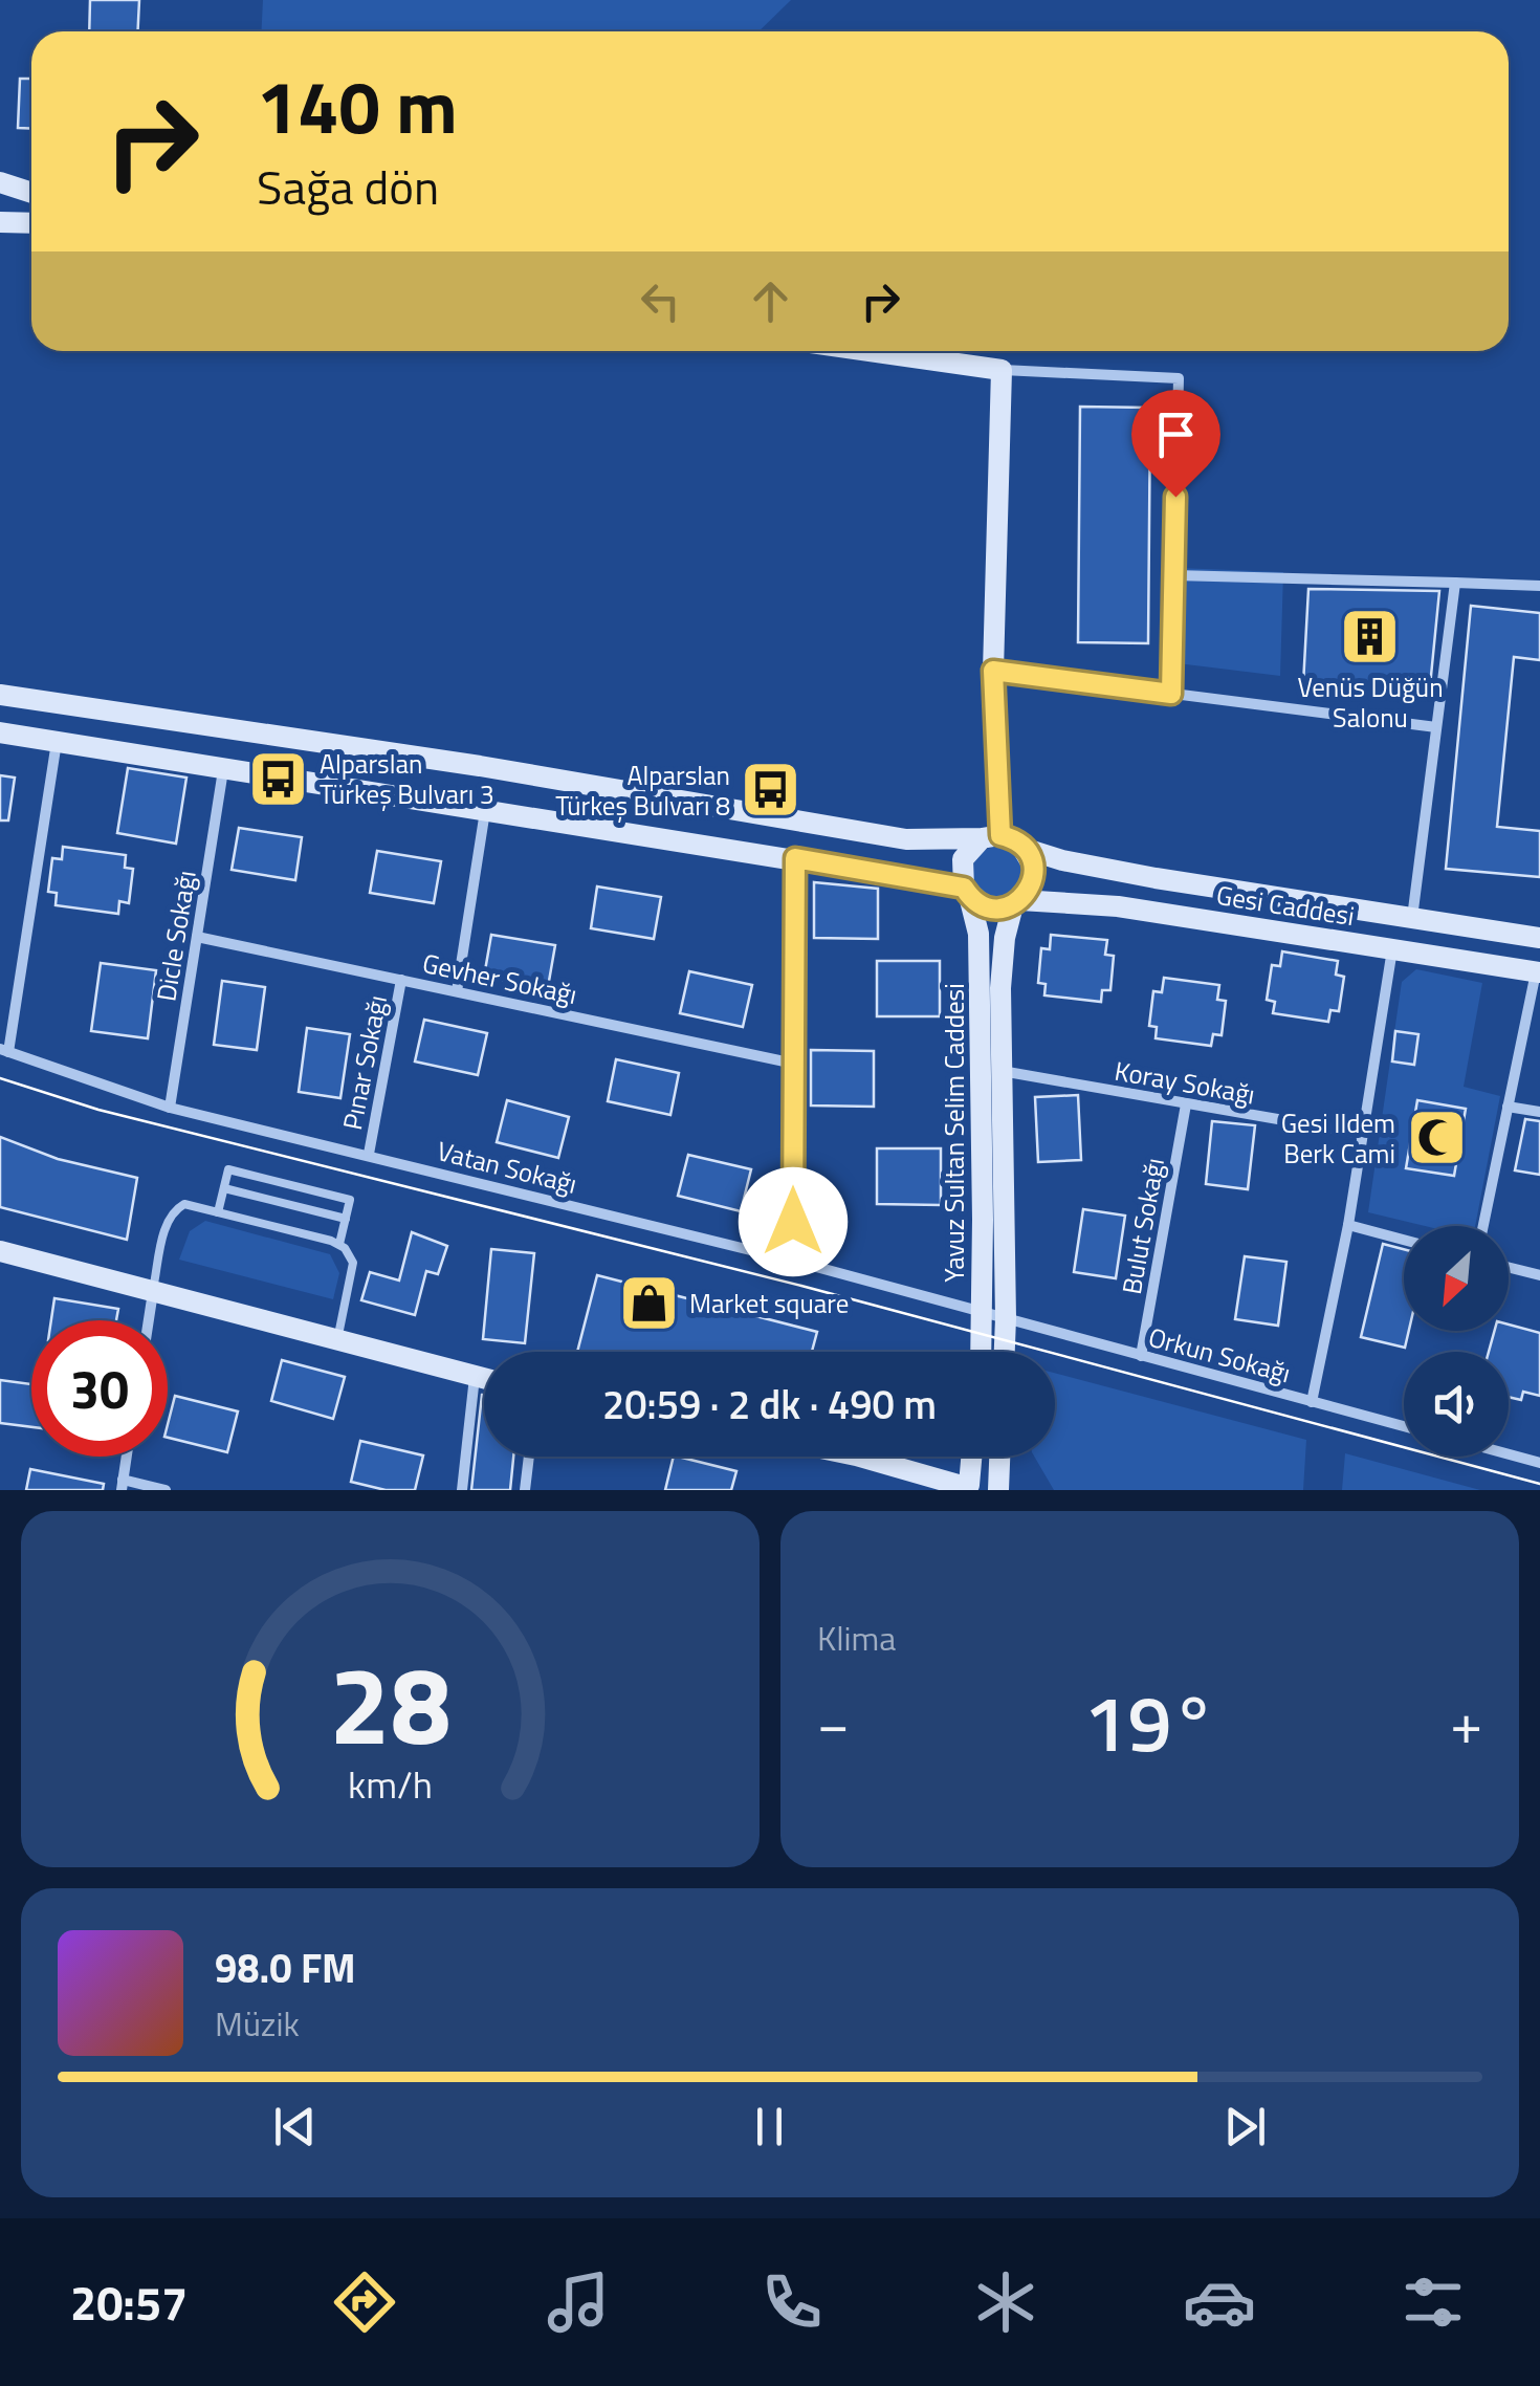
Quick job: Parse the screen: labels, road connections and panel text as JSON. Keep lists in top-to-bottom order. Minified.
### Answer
{"streets":{"main road":["Gesi Caddesi","Yavuz Sultan Selim Caddesi"],"street":["Dicle Sokağı","Gevher Sokağı","Pınar Sokağı","Koray Sokağı","Vatan Sokağı","Bulut Sokağı","Orkun Sokağı"]},"crossings":[["Gesi Caddesi","Yavuz Sultan Selim Caddesi"],["Dicle Sokağı","Gevher Sokağı"],["Dicle Sokağı","Vatan Sokağı"],["Gevher Sokağı","Pınar Sokağı"],["Pınar Sokağı","Vatan Sokağı"],["Koray Sokağı","Yavuz Sultan Selim Caddesi"],["Koray Sokağı","Bulut Sokağı"],["Yavuz Sultan Selim Caddesi","Vatan Sokağı"],["Yavuz Sultan Selim Caddesi","Orkun Sokağı"],["Vatan Sokağı","Orkun Sokağı"],["Bulut Sokağı","Orkun Sokağı"]],"places":{"building":["Venüs Düğün Salonu"],"bus stop":["Alparslan Türkeş Bulvarı 3","Alparslan Türkeş Bulvarı 8"],"mosque":["Gesi Ildem Berk Cami"],"shop":["Market square"]},"north":"bottom left","page":{"turn":["140 m","Sağa dön"],"limit":"30","trip":"20:59 · 2 dk · 490 m","tile":"Klima","heat":["−","19°","+"],"song":["98.0 FM","Müzik"],"tabs":"20:57","gauge":["28","km/h"]}}
